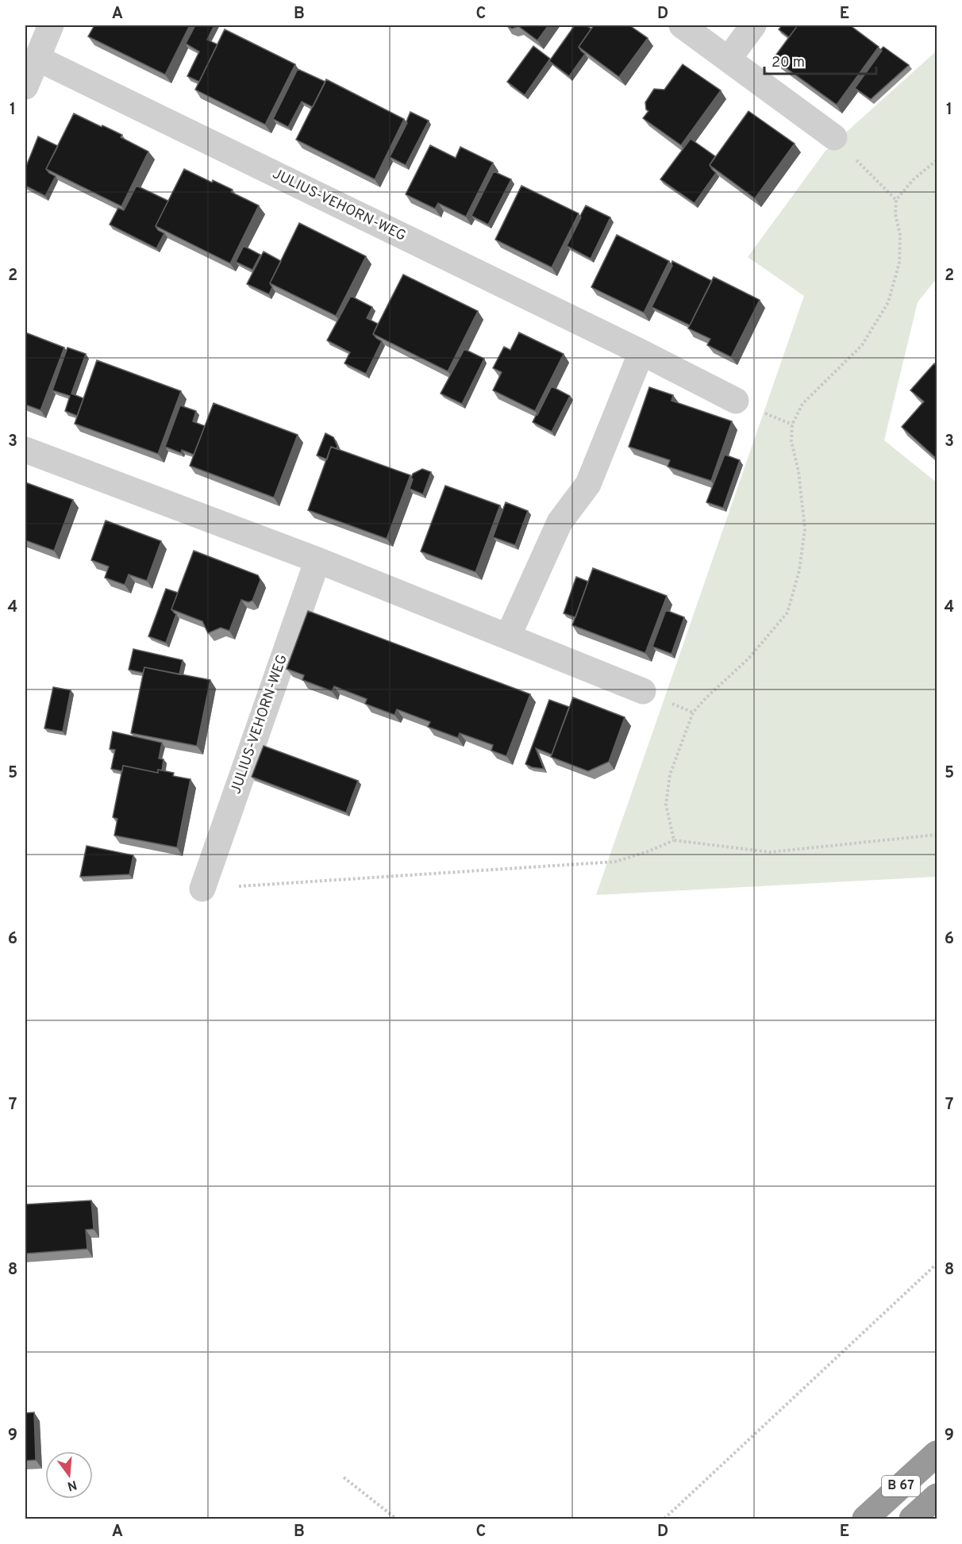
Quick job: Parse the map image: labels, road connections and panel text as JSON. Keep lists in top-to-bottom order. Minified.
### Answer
{"streets":{"highway":["B 67"],"street":["JULIUS-VEHORN-WEG"]},"scale_bar":"20 m","north":"bottom","grid":{"columns":["A","B","C","D","E"],"rows":["1","2","3","4","5","6","7","8","9"]}}
